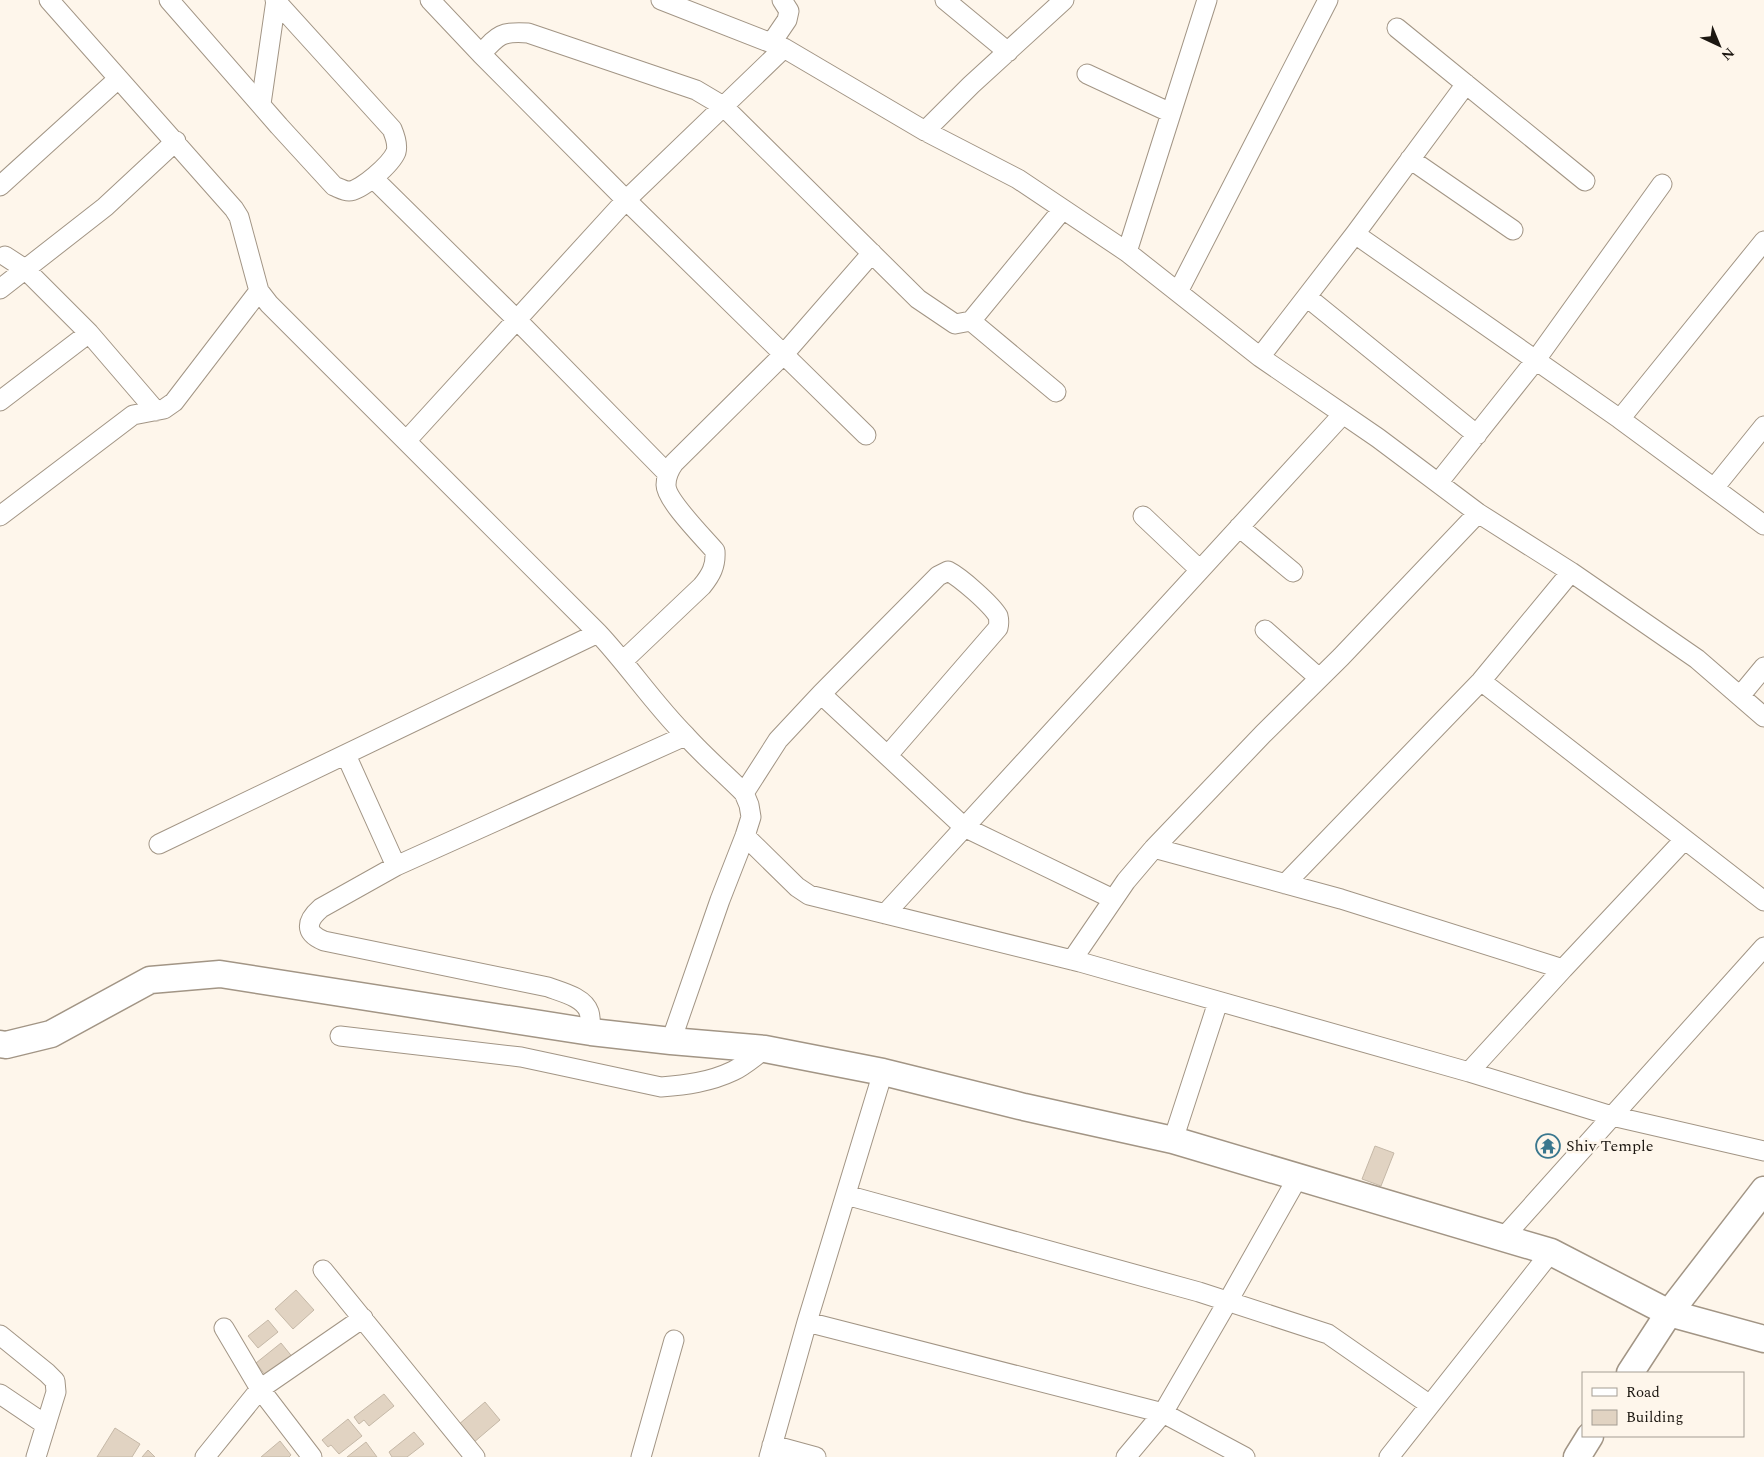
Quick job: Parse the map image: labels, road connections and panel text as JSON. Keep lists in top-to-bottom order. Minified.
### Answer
{"places":{"temple":["Shiv Temple"]},"legend":["Road","Building"],"north":"bottom right"}
